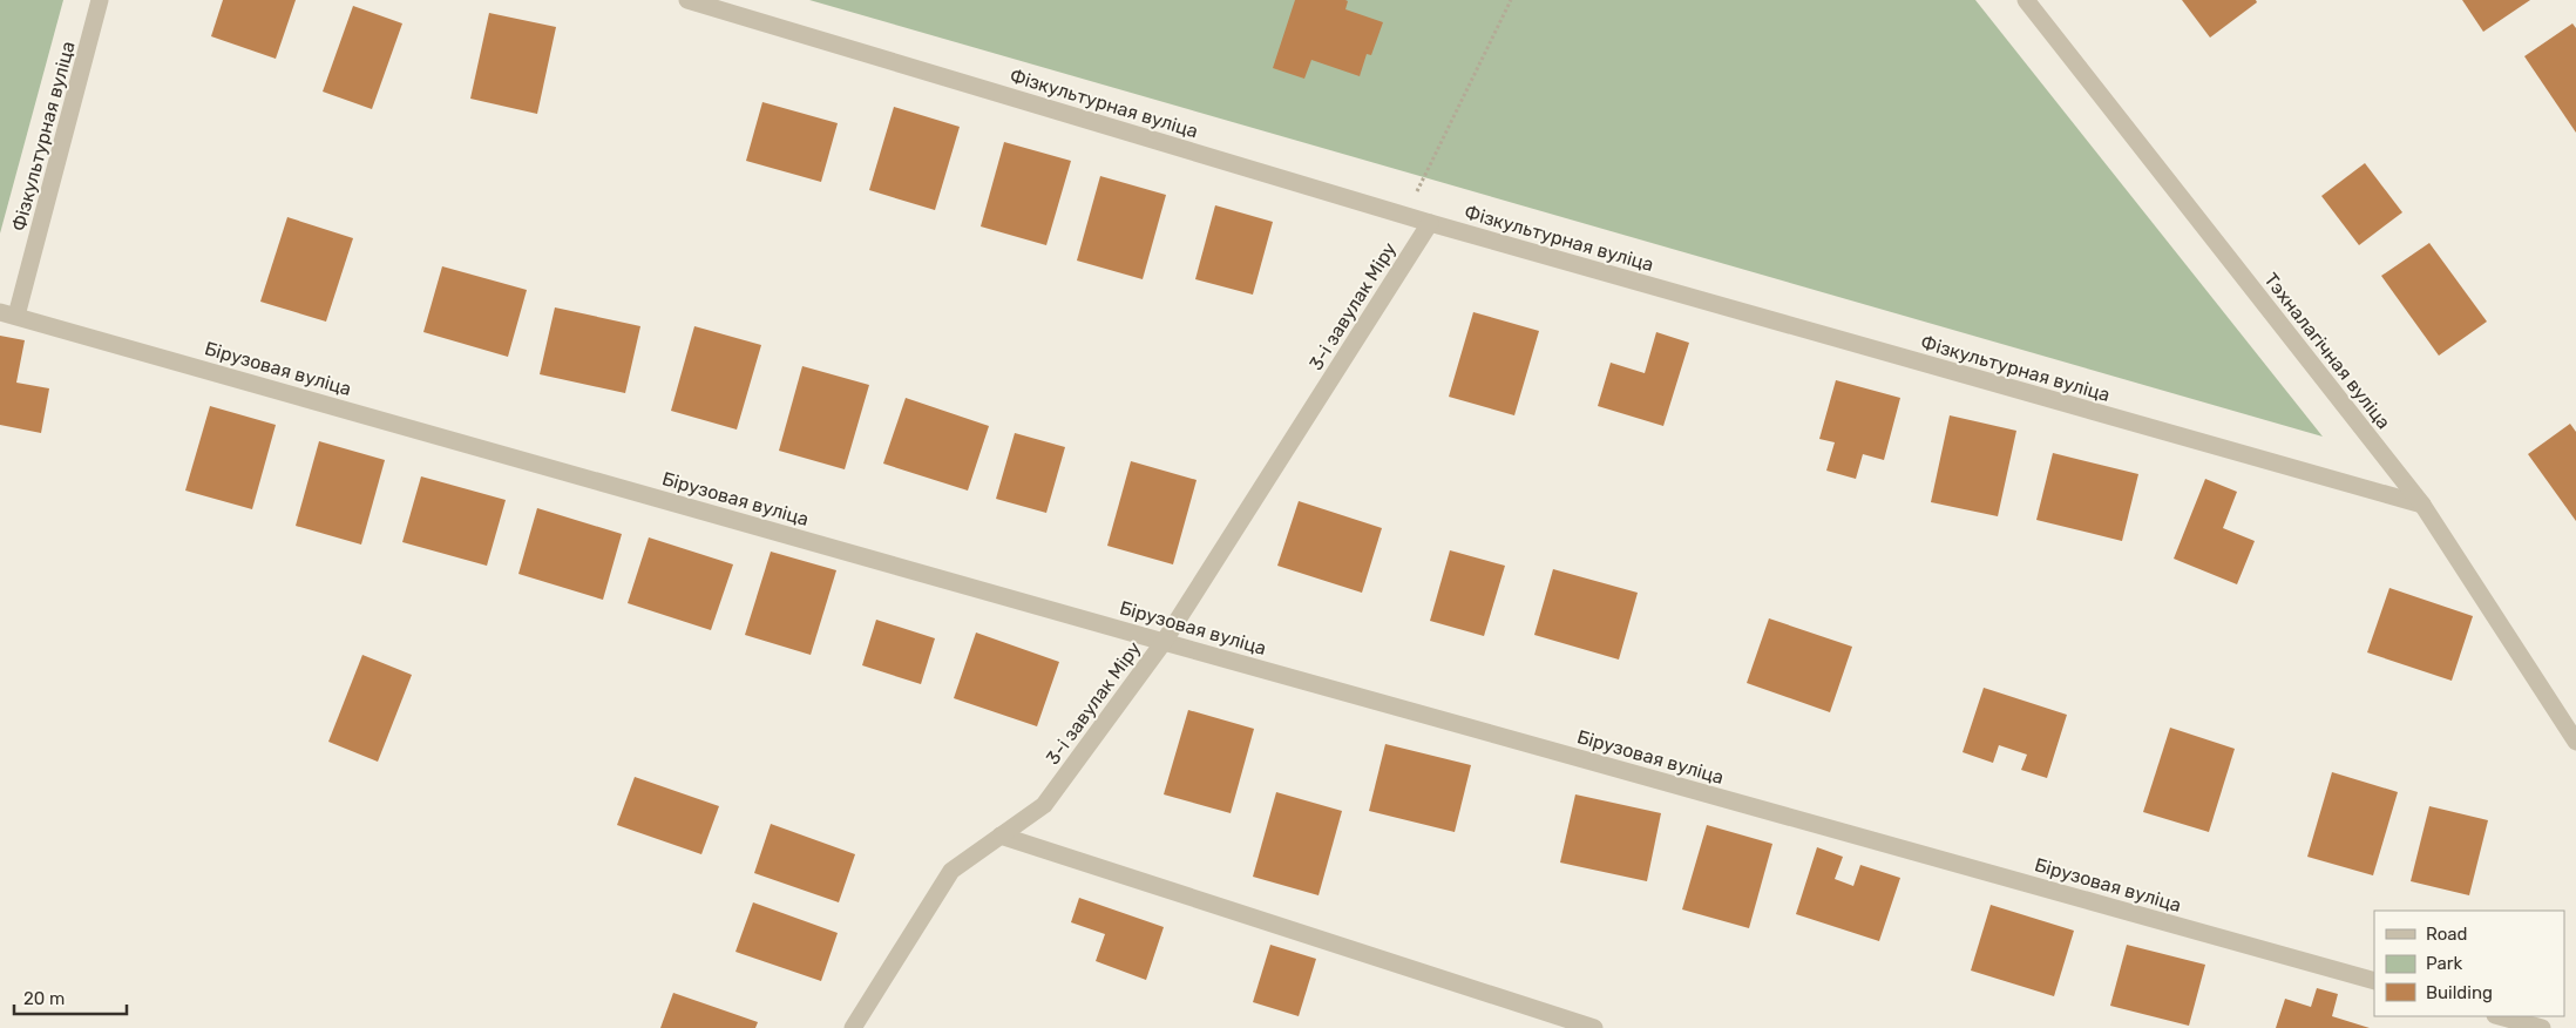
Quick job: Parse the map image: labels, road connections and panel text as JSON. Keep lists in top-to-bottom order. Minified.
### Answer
{"streets":{"street":["Фізкультурная вуліца","3-і завулак Міру","Тэхналагічная вуліца","Бірузовая вуліца"]},"crossings":[["Фізкультурная вуліца","3-і завулак Міру"],["Фізкультурная вуліца","Тэхналагічная вуліца"],["Фізкультурная вуліца","Бірузовая вуліца"],["3-і завулак Міру","Бірузовая вуліца"]],"legend":["Road","Park","Building"],"scale_bar":"20 m"}
